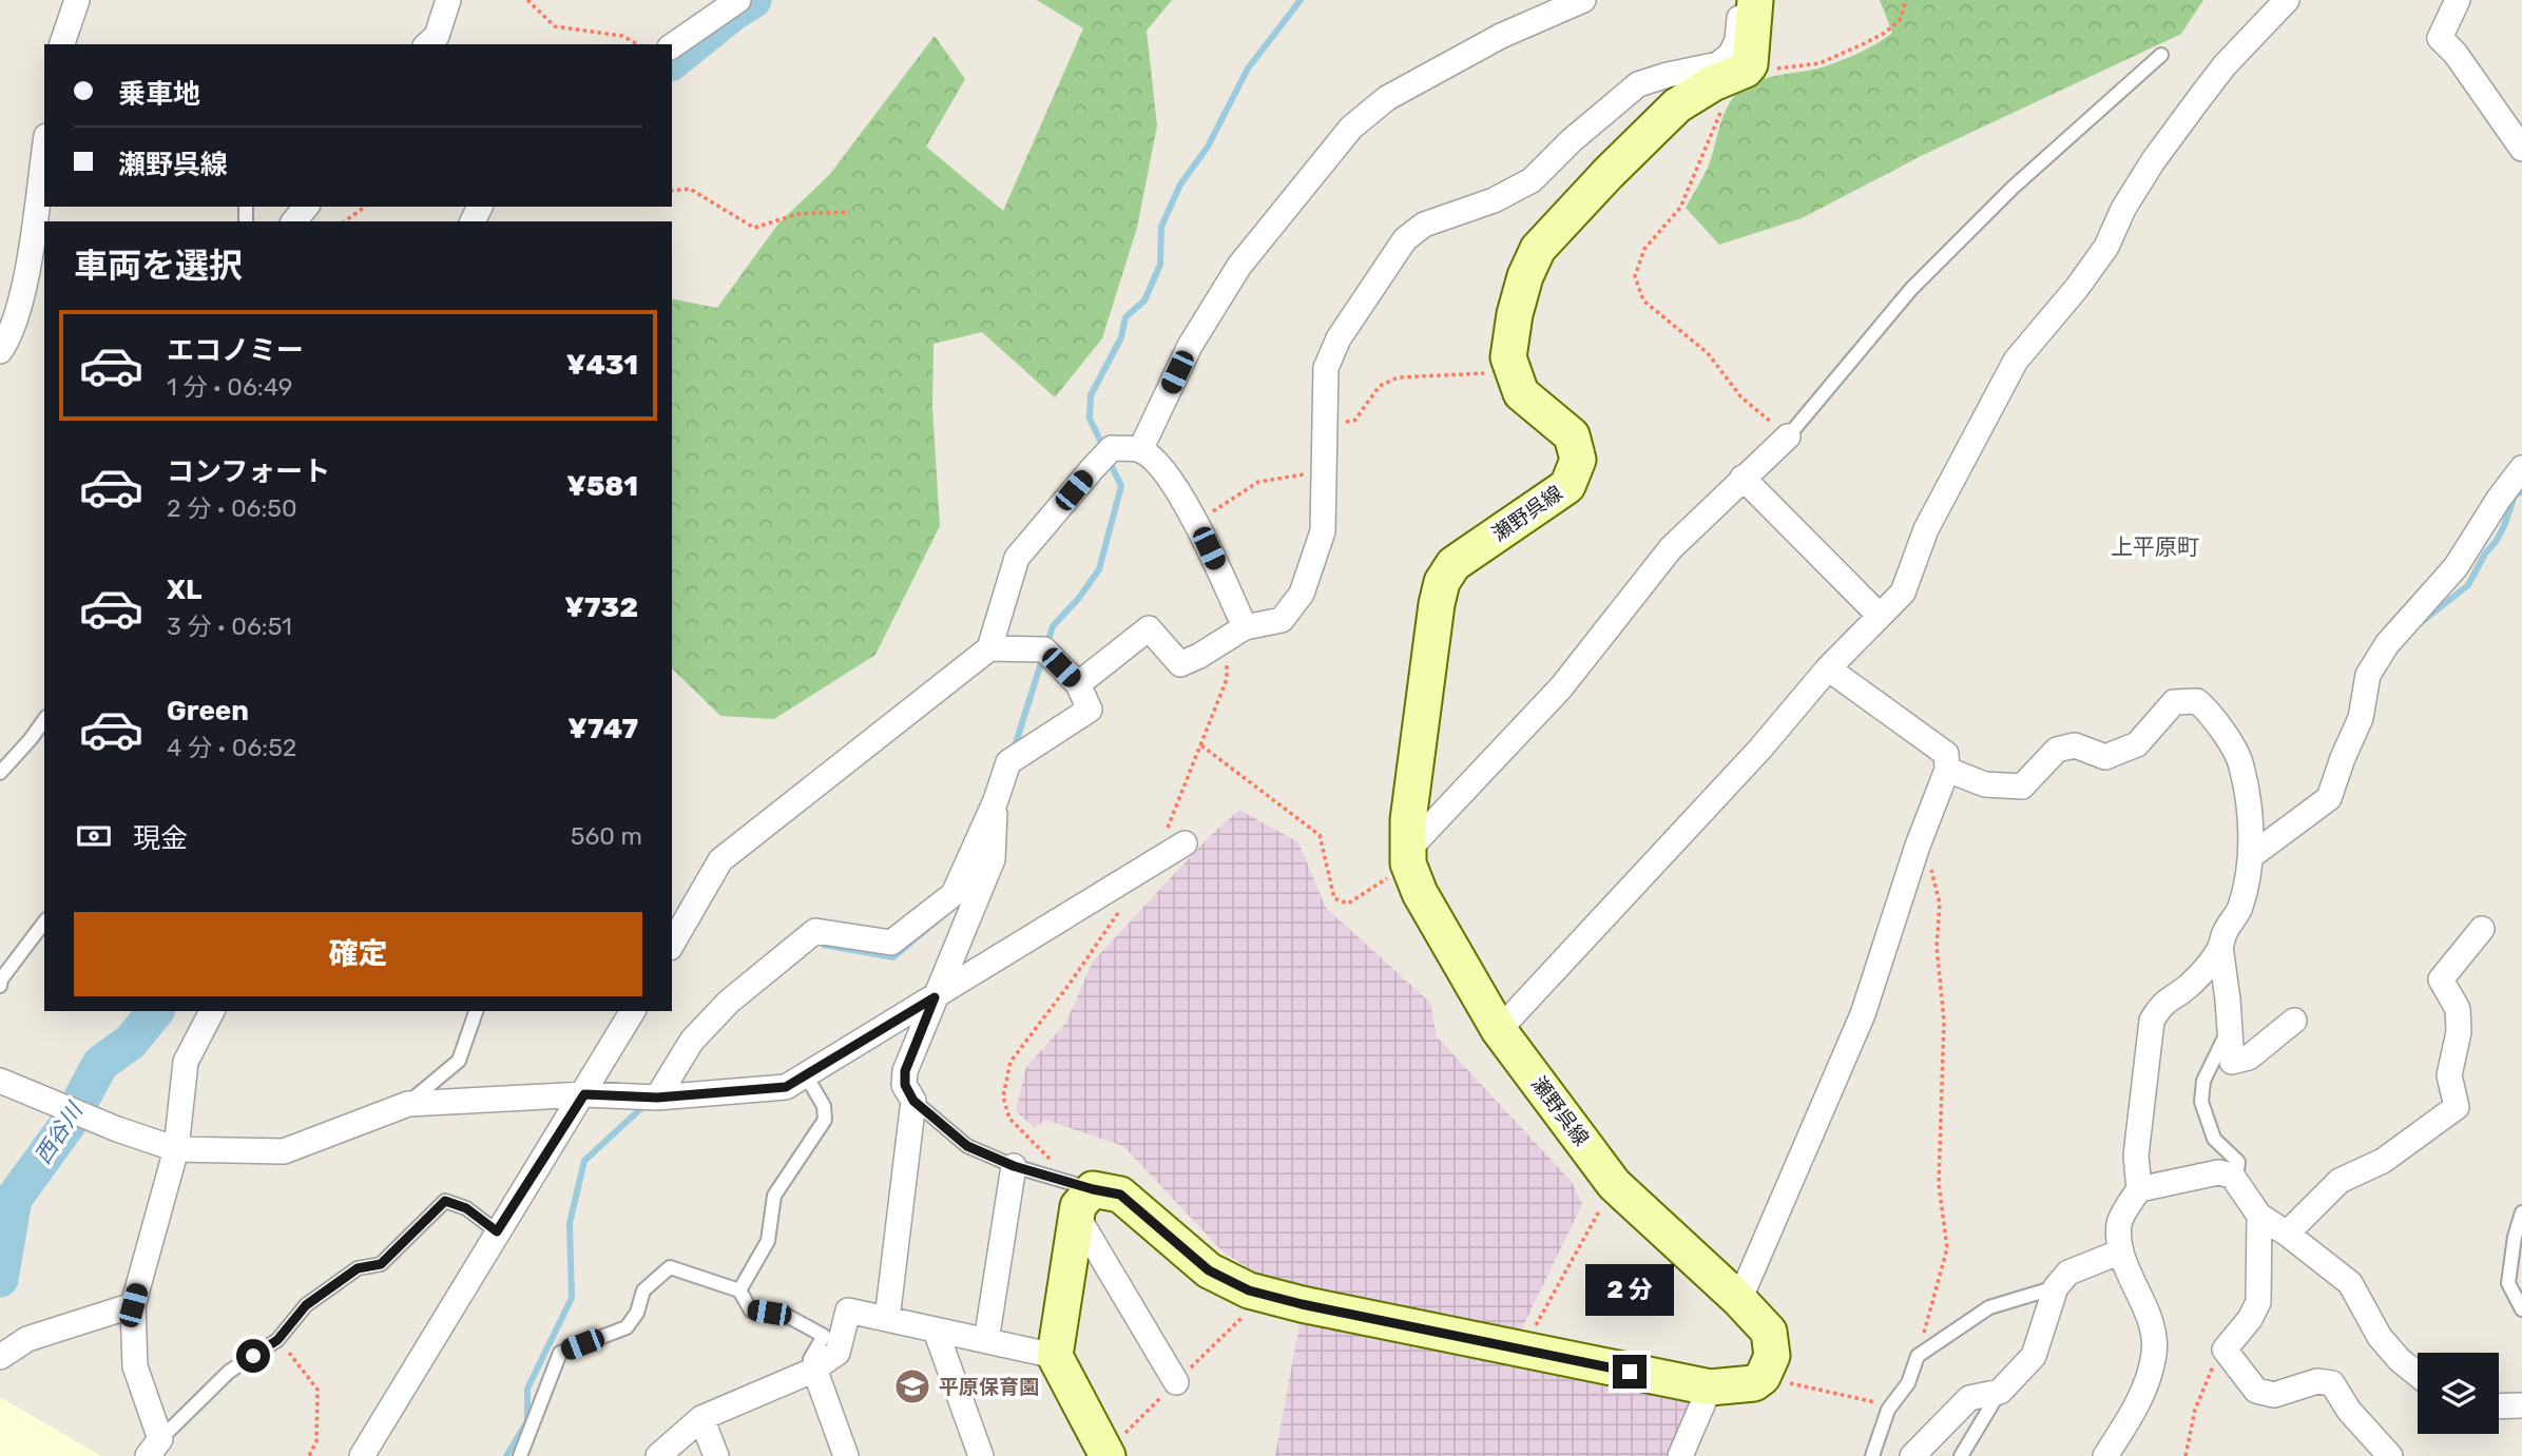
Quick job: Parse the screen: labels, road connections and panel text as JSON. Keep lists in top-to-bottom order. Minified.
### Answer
{"streets":{"main road":["瀬野呉線"]},"districts":["上平原町"],"water":["西谷川"],"places":{"school or university":["平原保育園"]},"page":{"banner":["乗車地","瀬野呉線"],"heading":"車両を選択","list":[{"name":"エコノミー","note":"1 分 · 06:49","value":"¥431"},{"name":"コンフォート","note":"2 分 · 06:50","value":"¥581"},{"name":"XL","note":"3 分 · 06:51","value":"¥732"},{"name":"Green","note":"4 分 · 06:52","value":"¥747"}],"pay":["現金","560 m"],"buttons":"確定","bubble":"2 分"}}
